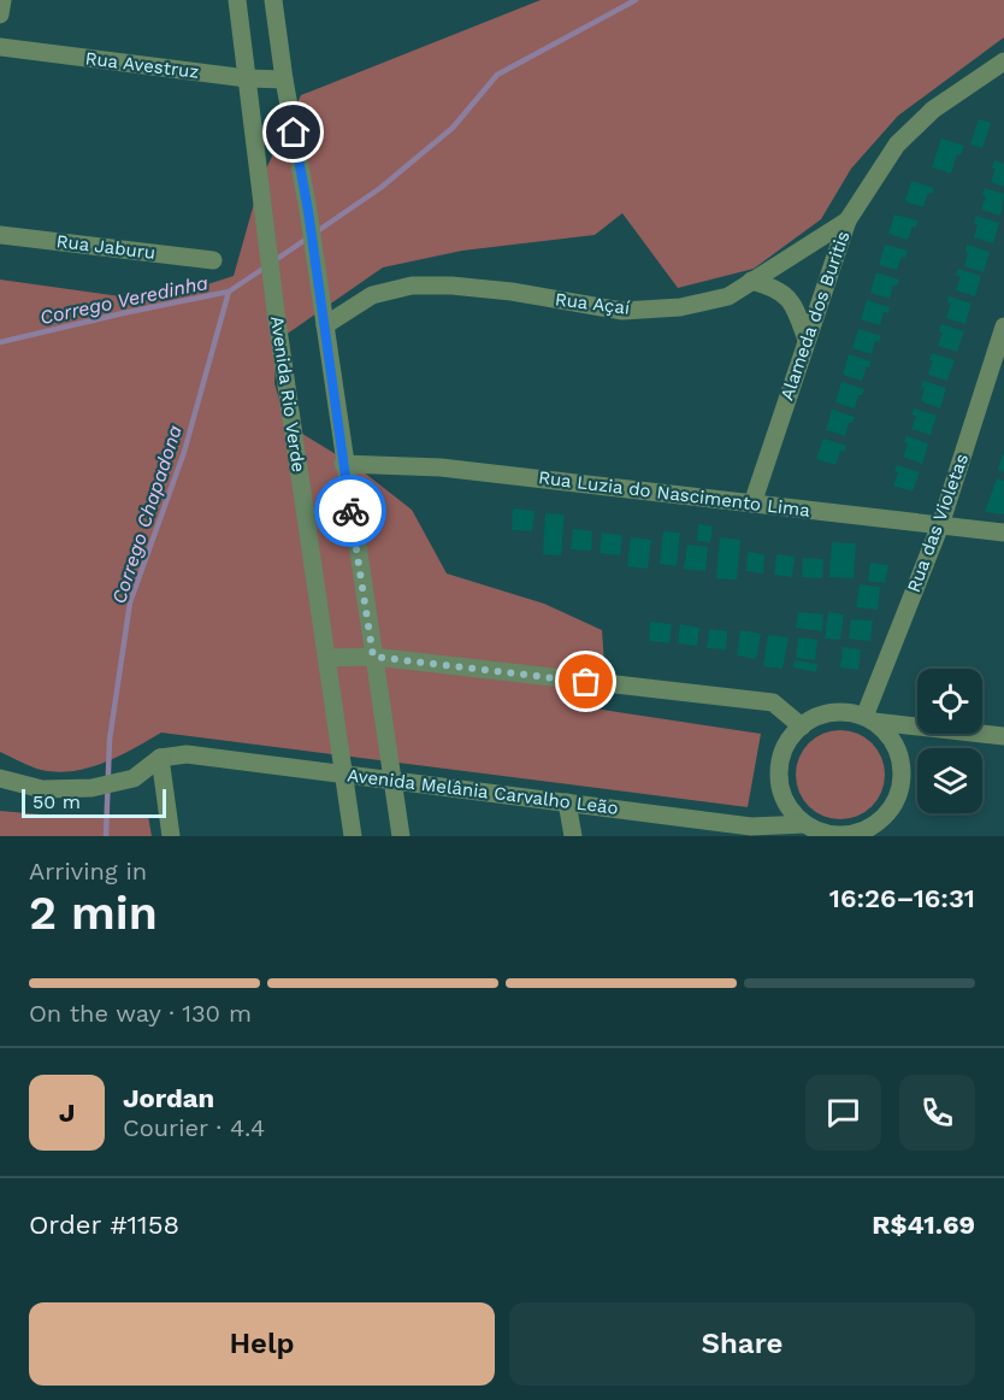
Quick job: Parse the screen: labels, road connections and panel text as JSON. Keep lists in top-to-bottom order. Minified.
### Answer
{"streets":{"street":["Rua Avestruz","Rua Jaburu","Rua Açaí","Alameda dos Buritis","Avenida Rio Verde","Rua Luzia do Nascimento Lima","Rua das Violetas","Avenida Melânia Carvalho Leão"]},"crossings":[["Rua Avestruz","Avenida Rio Verde"],["Rua Açaí","Alameda dos Buritis"],["Alameda dos Buritis","Rua Luzia do Nascimento Lima"],["Avenida Rio Verde","Avenida Melânia Carvalho Leão"],["Rua Luzia do Nascimento Lima","Rua das Violetas"],["Rua das Violetas","Avenida Melânia Carvalho Leão"]],"water":["Corrego Veredinha","Corrego Chapadona"],"scale_bar":"50 m","page":{"scale":"50 m","heading":["2 min","Arriving in","16:26–16:31"],"panel":["Jordan","Courier · 4.4","Order #1158","R$41.69"],"bar":"On the way · 130 m","round":"J","buttons":["Help","Share"]}}
